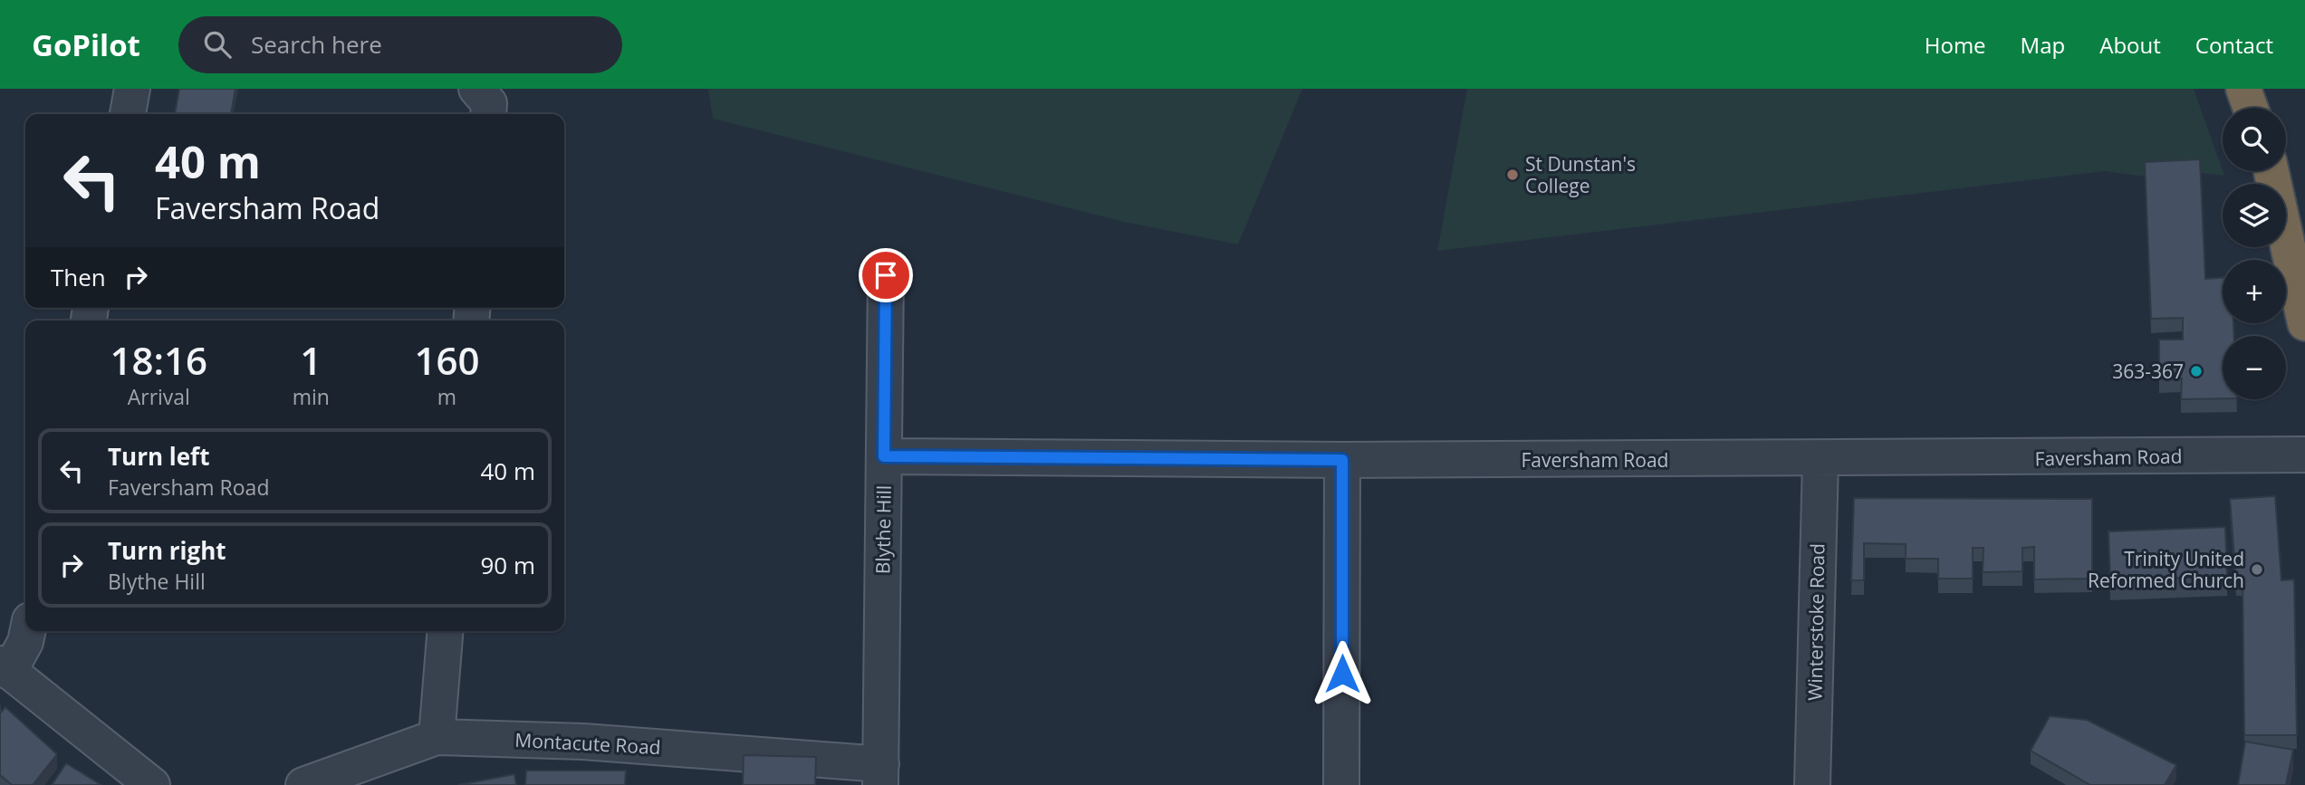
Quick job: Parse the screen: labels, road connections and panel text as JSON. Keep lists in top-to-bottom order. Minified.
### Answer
{"streets":{"street":["Faversham Road","Blythe Hill","Winterstoke Road","Montacute Road"]},"crossings":[["Faversham Road","Blythe Hill"],["Faversham Road","Winterstoke Road"],["Blythe Hill","Montacute Road"]],"places":["St Dunstan's College","363-367","Trinity United Reformed Church"],"page":{"header":"GoPilot","search":"Search here","nav":["Home","Map","About","Contact"],"map_buttons":["+","−"],"turn":["40 m","Faversham Road"],"then":"Then","eta":["18:16","Arrival","1","min","160","m"],"list":[{"name":"Turn left","note":"Faversham Road","value":"40 m"},{"name":"Turn right","note":"Blythe Hill","value":"90 m"}]}}
